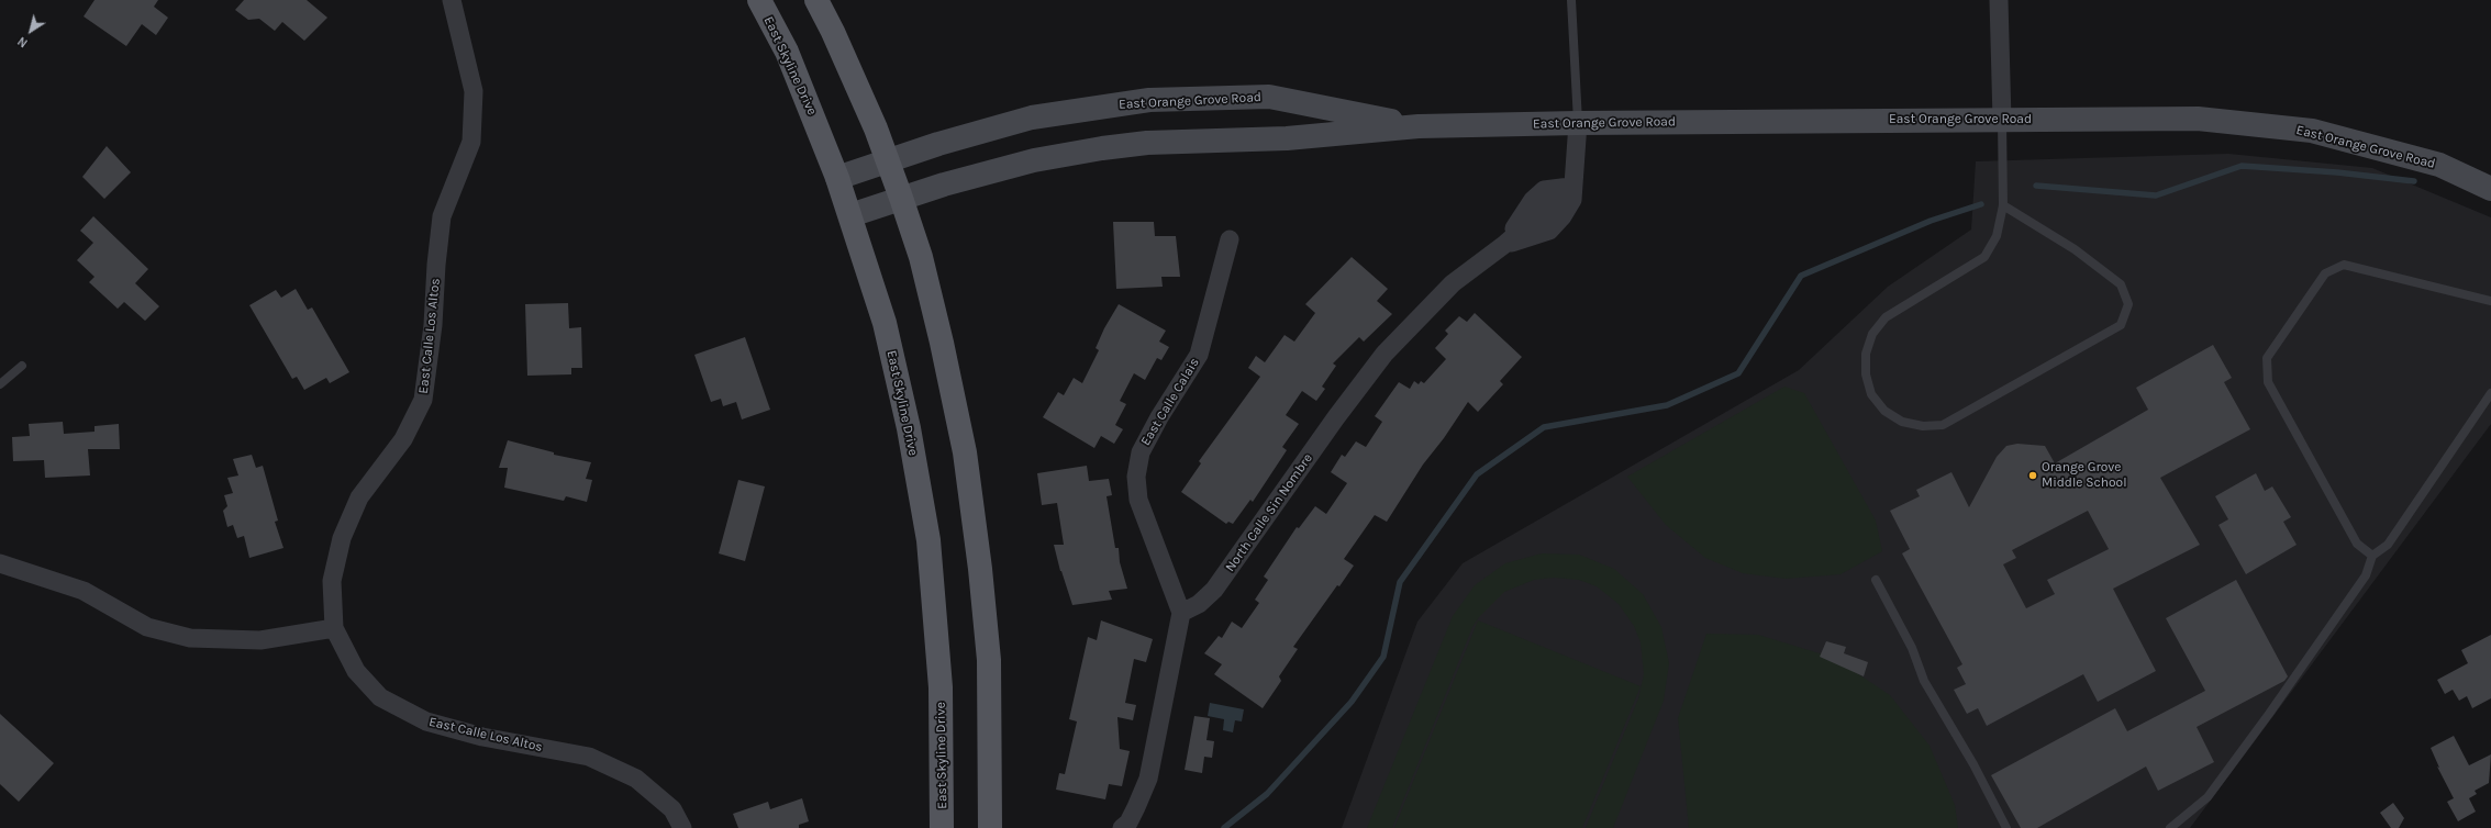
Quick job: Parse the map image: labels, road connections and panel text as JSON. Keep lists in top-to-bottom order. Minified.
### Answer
{"streets":{"main road":["East Skyline Drive","East Orange Grove Road"],"street":["East Calle Los Altos","East Calle Calais","North Calle Sin Nombre"]},"crossings":[["East Skyline Drive","East Orange Grove Road"],["East Orange Grove Road","North Calle Sin Nombre"],["East Calle Calais","North Calle Sin Nombre"]],"places":["Orange Grove Middle School"],"north":"bottom left"}
